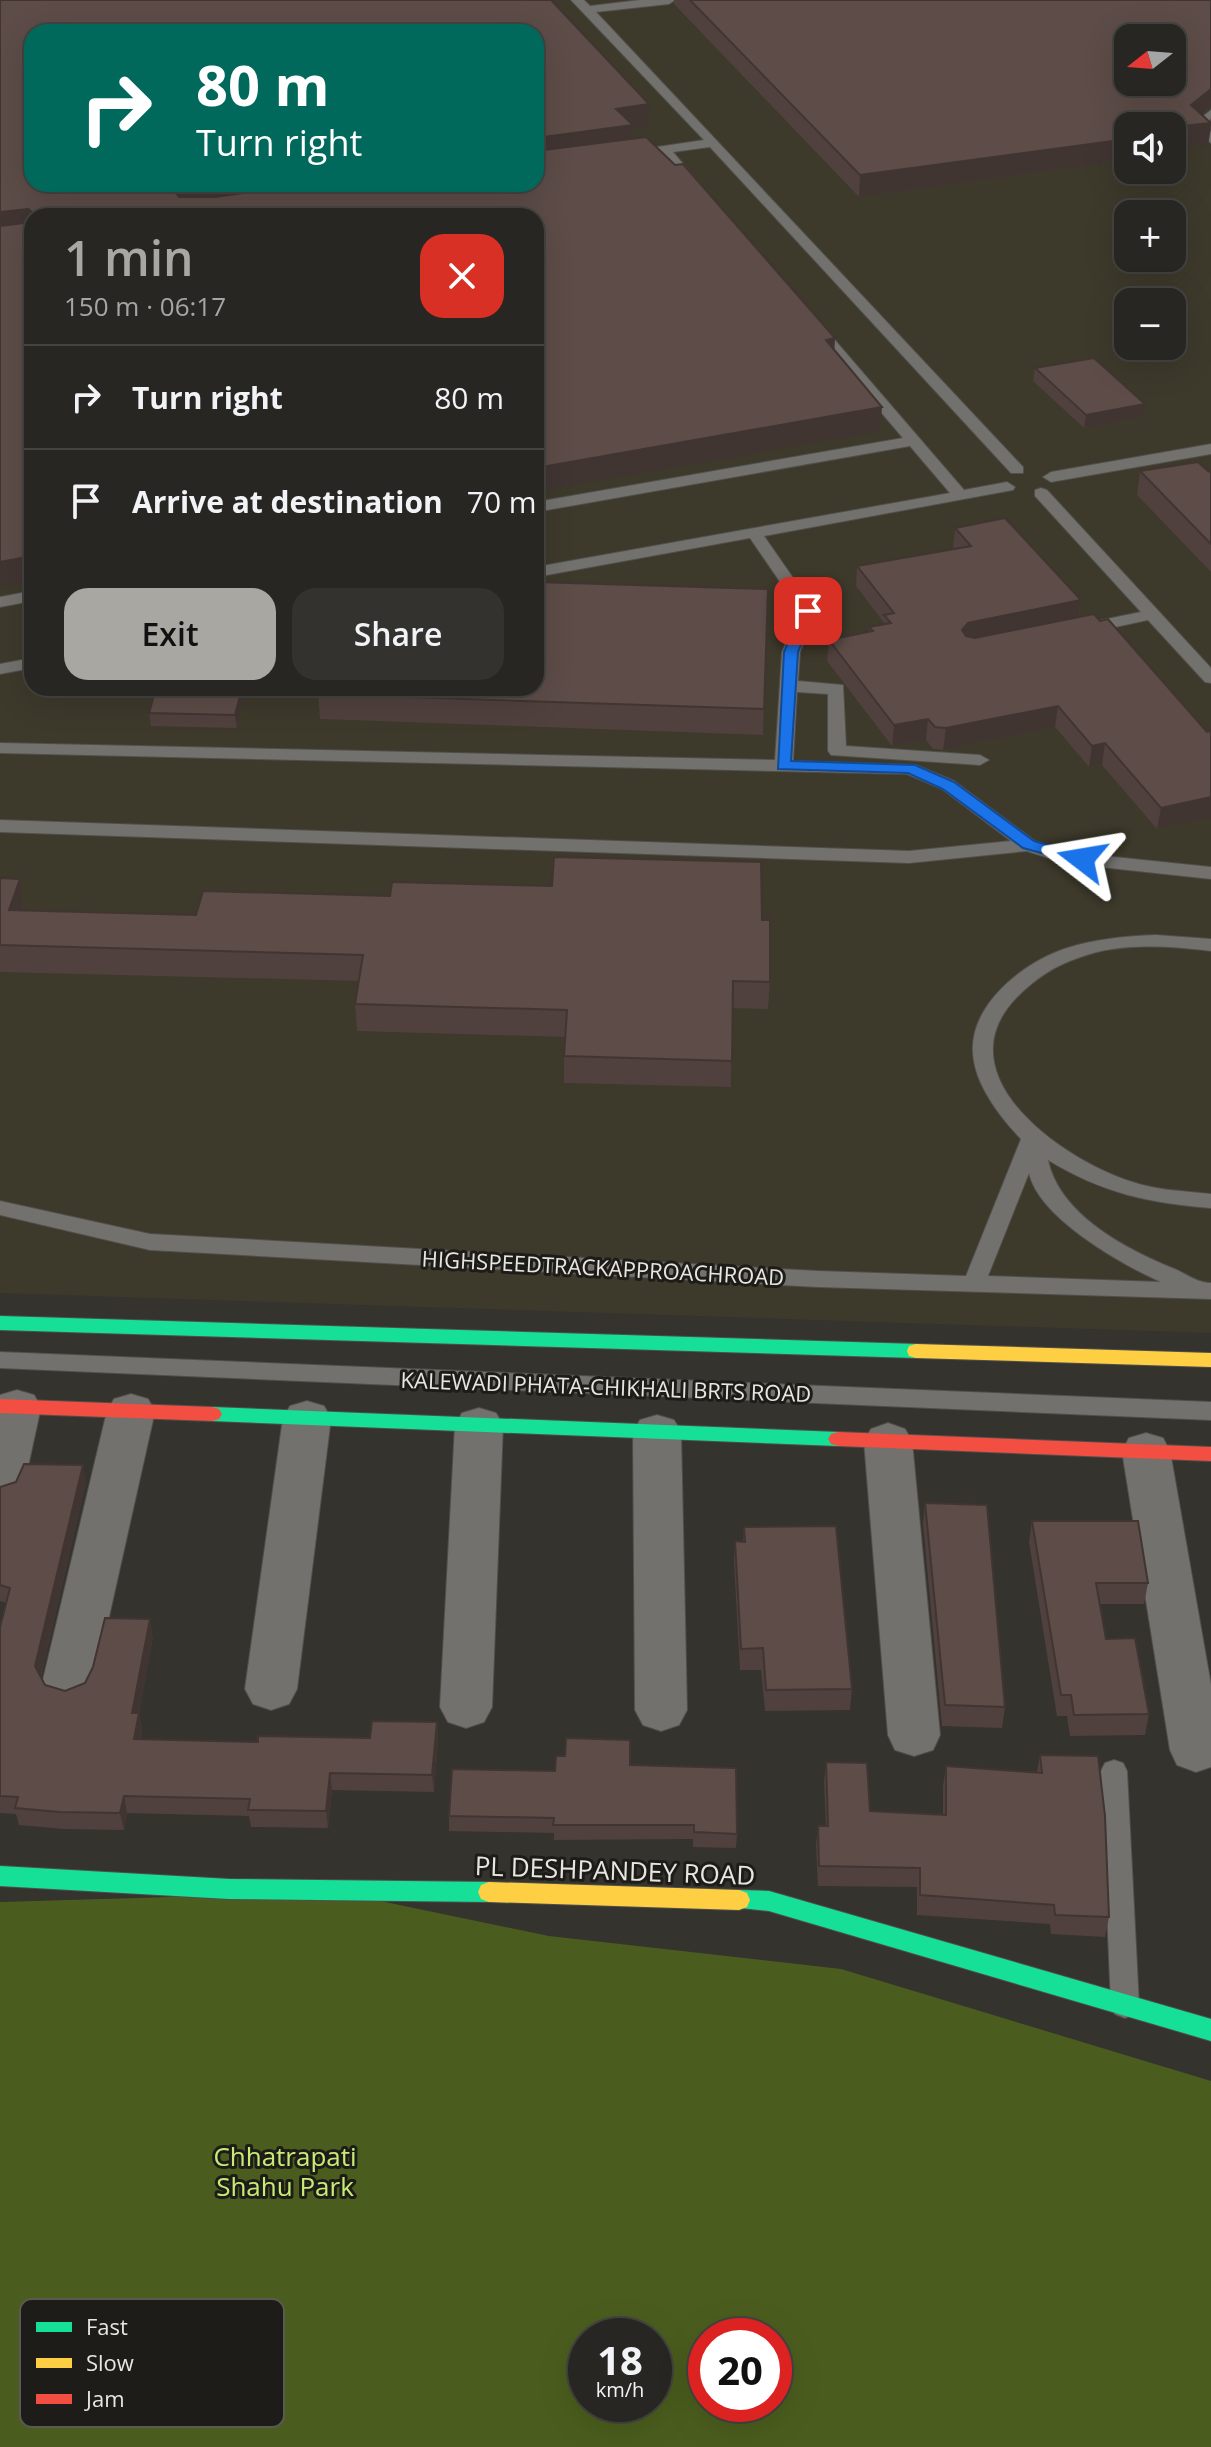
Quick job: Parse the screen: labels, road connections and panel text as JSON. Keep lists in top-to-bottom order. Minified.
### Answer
{"streets":{"main road":["PL DESHPANDEY ROAD"],"lane":["HIGHSPEEDTRACKAPPROACHROAD","KALEWADI PHATA-CHIKHALI BRTS ROAD"]},"parks":["Chhatrapati Shahu Park"],"legend":["Fast","Slow","Jam"],"north":"left","page":{"map_buttons":["+","−"],"turn":["80 m","Turn right"],"heading":["1 min","150 m · 06:17"],"list":[{"name":"Turn right","value":"80 m"},{"name":"Arrive at destination","value":"70 m"}],"buttons":["Exit","Share"],"speed":"18 km/h","limit":"20"}}
